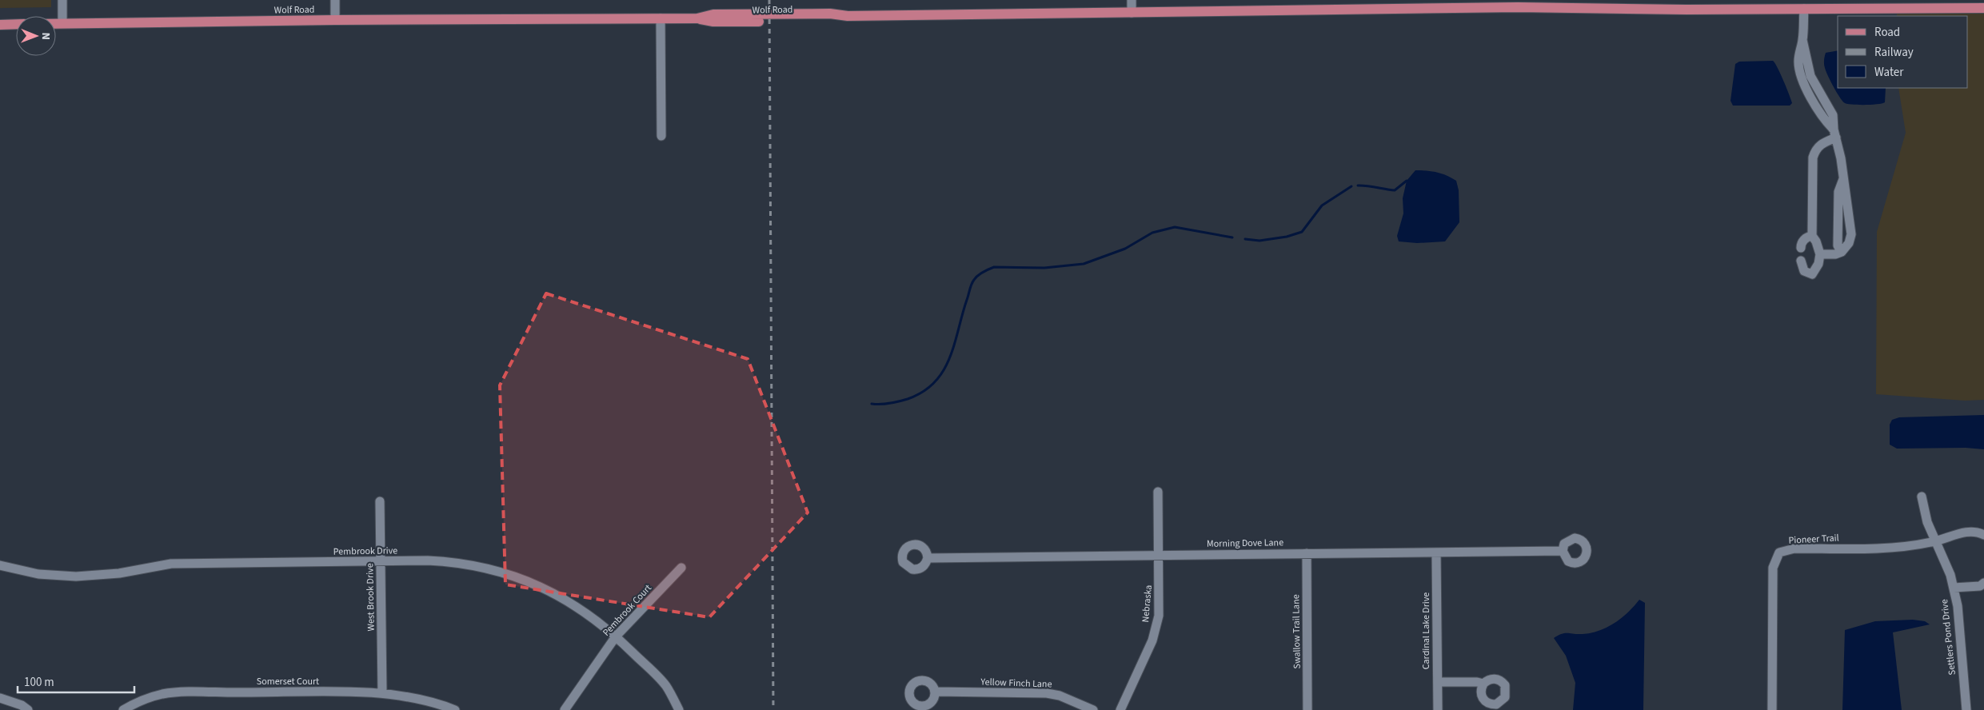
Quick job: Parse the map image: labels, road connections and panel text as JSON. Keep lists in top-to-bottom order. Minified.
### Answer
{"streets":{"main road":["Wolf Road"],"street":["Pioneer Trail","Morning Dove Lane","Pembrook Drive","West Brook Drive","Nebraska","Pembrook Court","Cardinal Lake Drive","Swallow Trail Lane","Settlers Pond Drive","Somerset Court","Yellow Finch Lane"]},"crossings":[["Pioneer Trail","Settlers Pond Drive"],["Morning Dove Lane","Nebraska"],["Morning Dove Lane","Cardinal Lake Drive"],["Morning Dove Lane","Swallow Trail Lane"],["Pembrook Drive","West Brook Drive"],["Pembrook Drive","Pembrook Court"],["West Brook Drive","Somerset Court"]],"legend":["Road","Railway","Water"],"scale_bar":"100 m","north":"right"}
